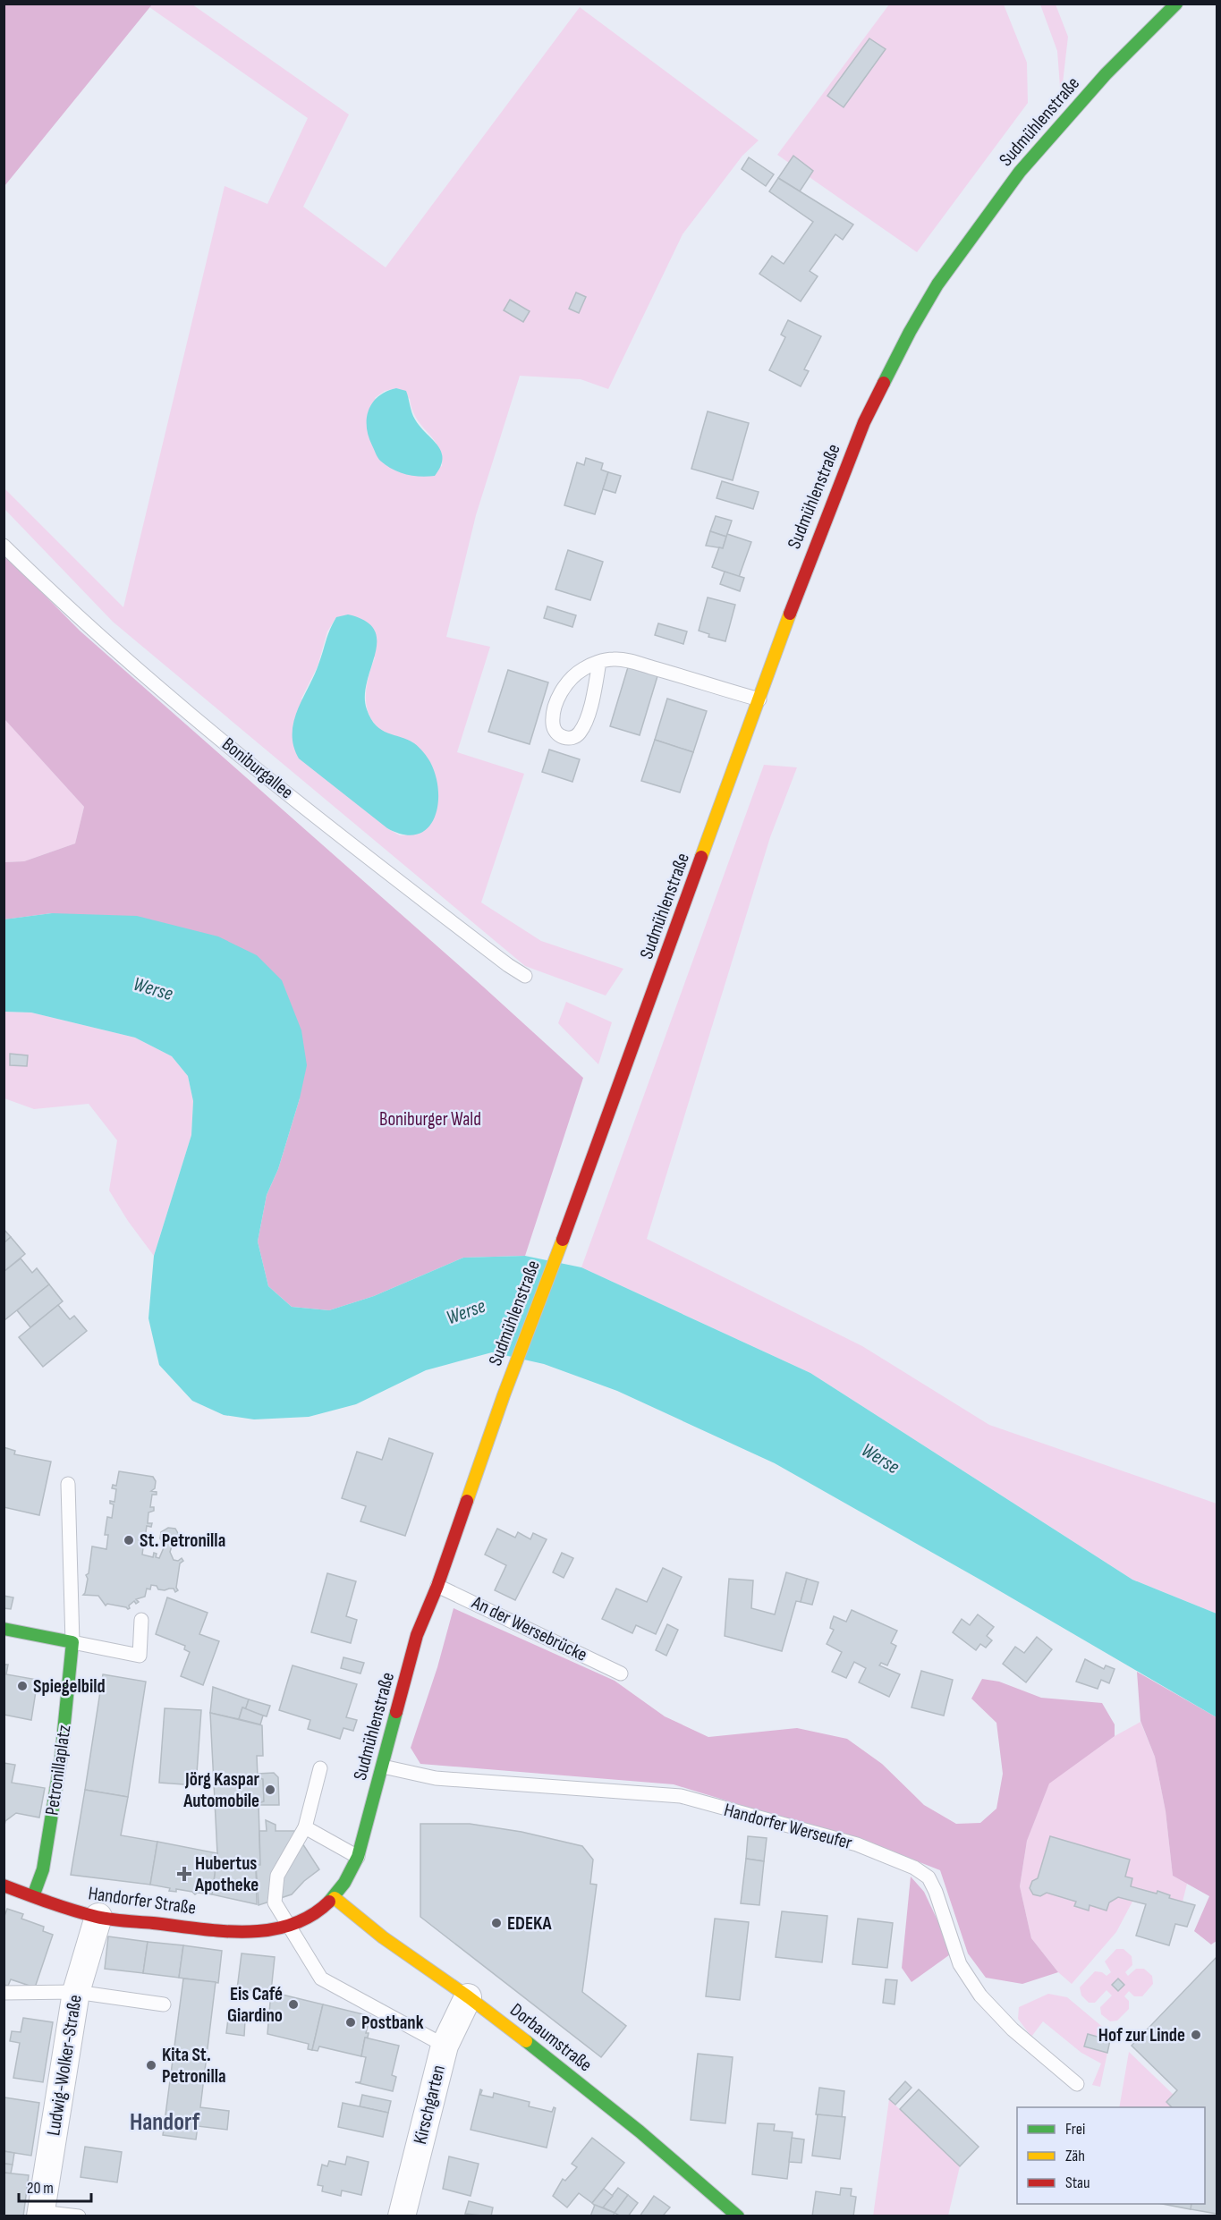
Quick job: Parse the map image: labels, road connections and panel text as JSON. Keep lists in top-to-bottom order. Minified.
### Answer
{"streets":{"street":["Sudmühlenstraße","Petronillaplatz","Handorfer Straße","Dorbaumstraße","Ludwig-Wolker-Straße","Kirschgarten"],"lane":["Boniburgallee","An der Wersebrücke","Handorfer Werseufer"]},"crossings":[["Sudmühlenstraße","An der Wersebrücke"],["Sudmühlenstraße","Handorfer Werseufer"],["Sudmühlenstraße","Handorfer Straße"],["Sudmühlenstraße","Dorbaumstraße"],["Petronillaplatz","Handorfer Straße"],["Handorfer Straße","Dorbaumstraße"],["Handorfer Straße","Ludwig-Wolker-Straße"],["Dorbaumstraße","Kirschgarten"]],"districts":["Handorf"],"water":["Werse"],"parks":["Boniburger Wald"],"places":{"other":["St. Petronilla","Spiegelbild","Jörg Kaspar Automobile","EDEKA","Eis Café Giardino","Postbank","Hof zur Linde","Kita St. Petronilla"],"health":["Hubertus Apotheke"]},"legend":["Frei","Zäh","Stau"],"scale_bar":"20 m"}
